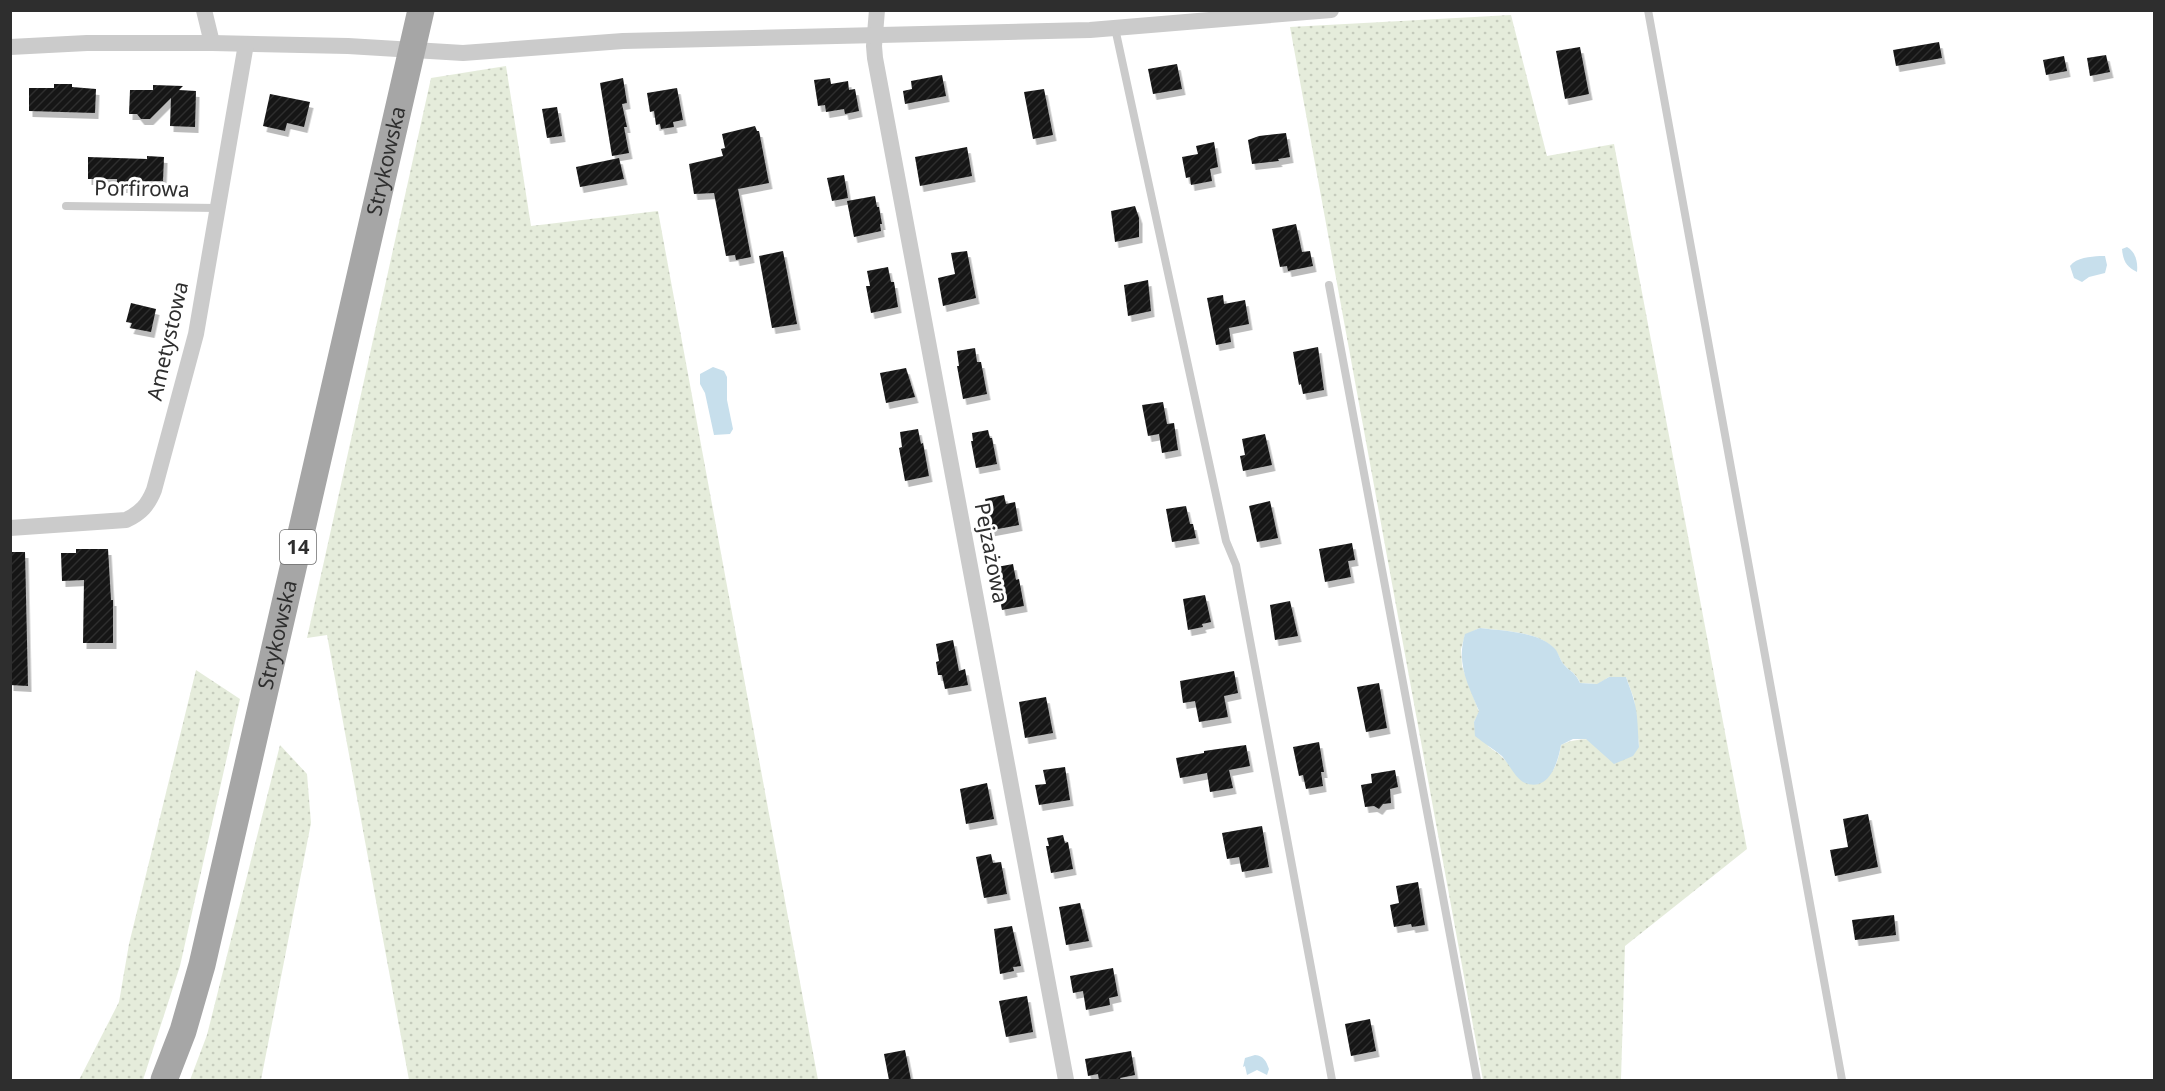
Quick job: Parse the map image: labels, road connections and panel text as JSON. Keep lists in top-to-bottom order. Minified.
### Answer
{"streets":{"main road":["Strykowska","14"],"street":["Ametystowa","Pejzażowa"],"lane":["Porfirowa"]},"crossings":[["Porfirowa","Ametystowa"]]}
